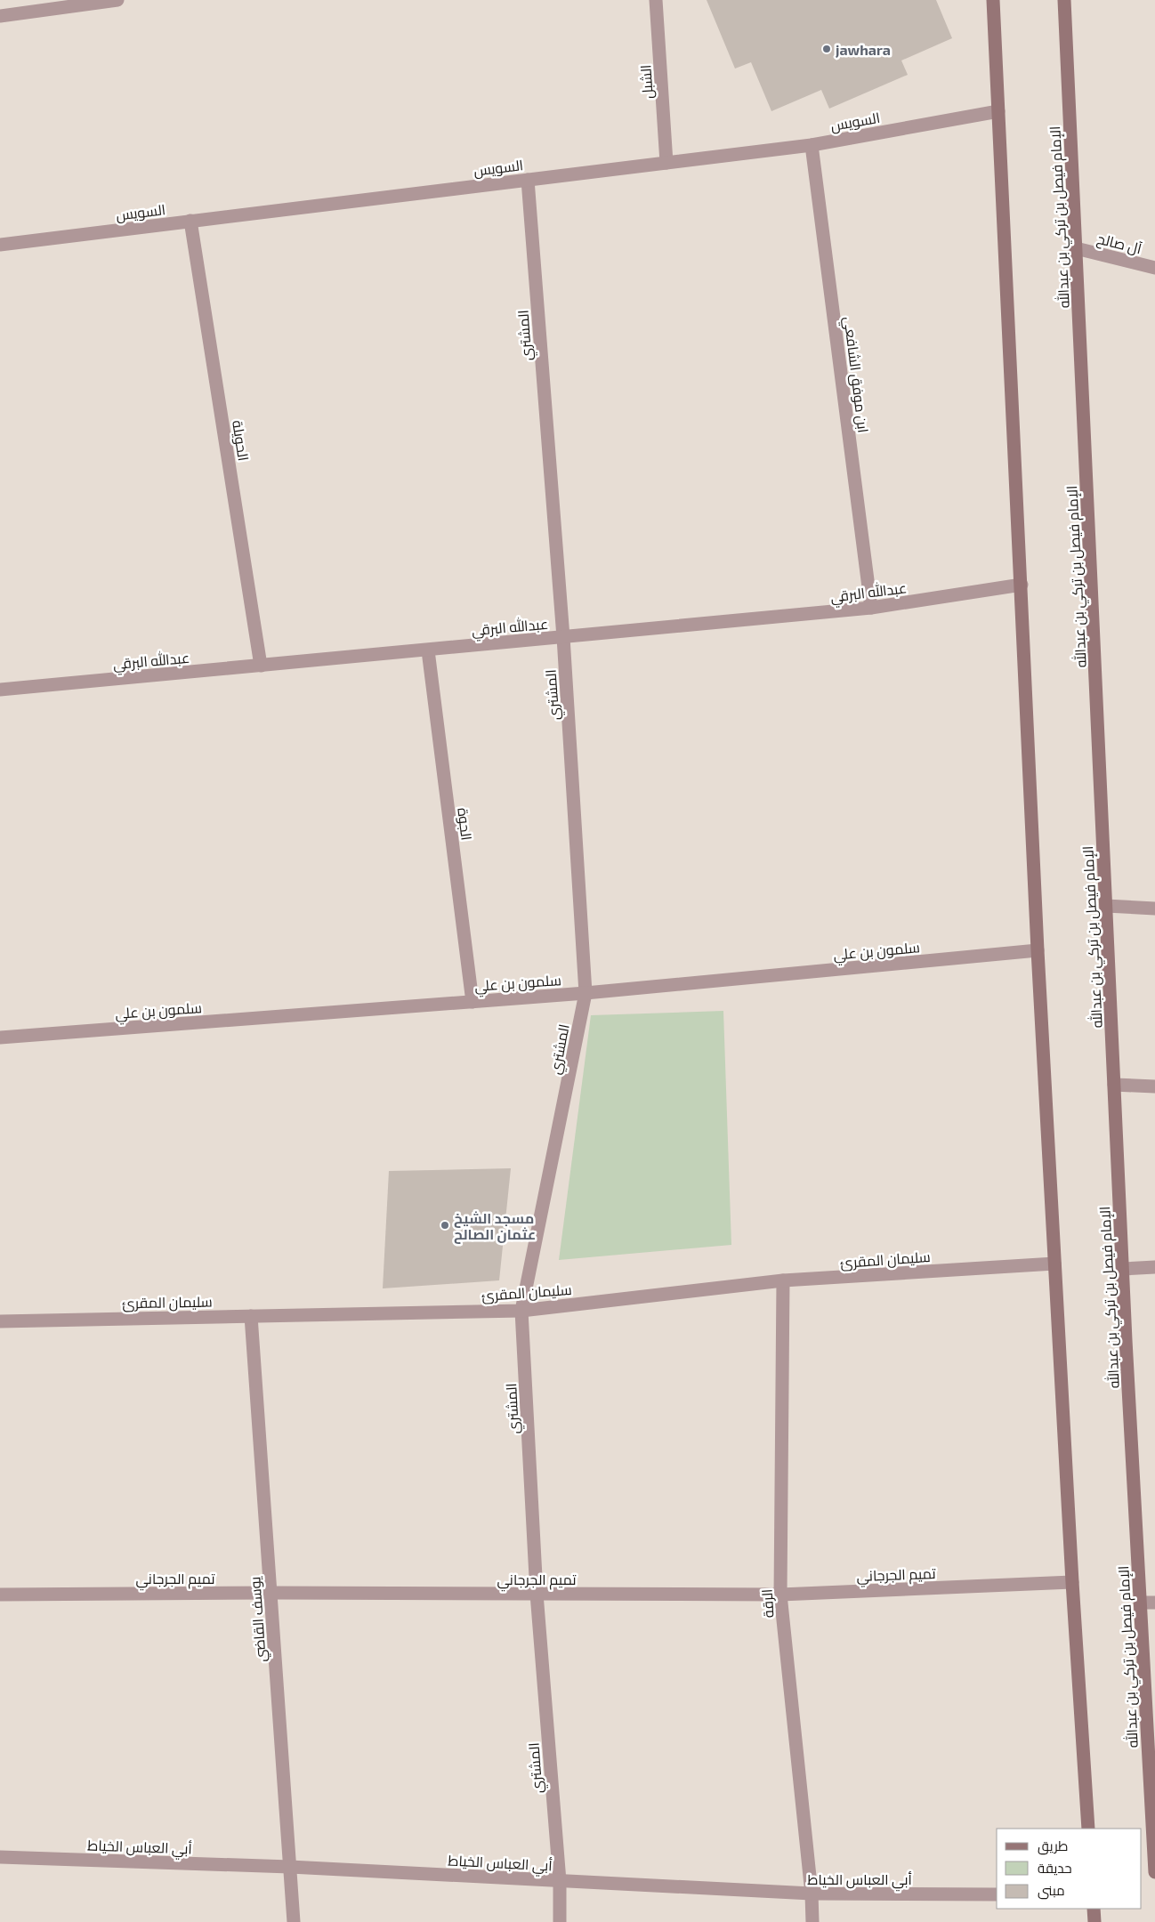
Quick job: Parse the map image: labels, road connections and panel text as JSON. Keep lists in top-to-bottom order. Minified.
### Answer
{"streets":{"main road":["الإمام فيصل بن تركي بن عبدالله"],"street":["الشبل","السويس","آل صالح","المشتري","ابن موفق الشافعي","الحويلة","عبدالله البرقي","الجوة","سلمون بن علي","سليمان المقرئ","تميم الجرجاني","الرقة","يوسف القاضي","أبي العباس الخياط"]},"crossings":[["الشبل","السويس"],["السويس","المشتري"],["السويس","ابن موفق الشافعي"],["السويس","الحويلة"],["الإمام فيصل بن تركي بن عبدالله","آل صالح"],["المشتري","عبدالله البرقي"],["المشتري","سلمون بن علي"],["المشتري","سليمان المقرئ"],["المشتري","تميم الجرجاني"],["المشتري","أبي العباس الخياط"],["ابن موفق الشافعي","عبدالله البرقي"],["الحويلة","عبدالله البرقي"],["عبدالله البرقي","الجوة"],["الجوة","سلمون بن علي"],["سليمان المقرئ","الرقة"],["سليمان المقرئ","يوسف القاضي"],["تميم الجرجاني","الرقة"],["تميم الجرجاني","يوسف القاضي"],["الرقة","أبي العباس الخياط"],["يوسف القاضي","أبي العباس الخياط"]],"places":["jawhara","مسجد الشيخ عثمان الصالح"],"legend":["طريق","حديقة","مبنى"]}
